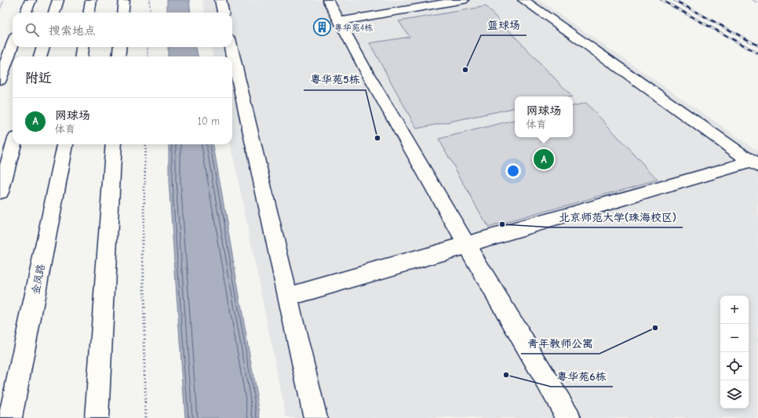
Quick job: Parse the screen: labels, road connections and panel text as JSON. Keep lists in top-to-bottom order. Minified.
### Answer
{"streets":{"main road":["金凤路"]},"places":{"building":["粤华苑4栋"],"other":["篮球场","粤华苑5栋","北京师范大学(珠海校区)","青年教师公寓","粤华苑6栋"]},"page":{"search":"搜索地点","heading":"附近","popup":["网球场","体育"],"list":[{"mark":"A","name":"网球场","note":"体育","value":"10 m"}],"pins":"A","map_buttons":["+","−"]}}
